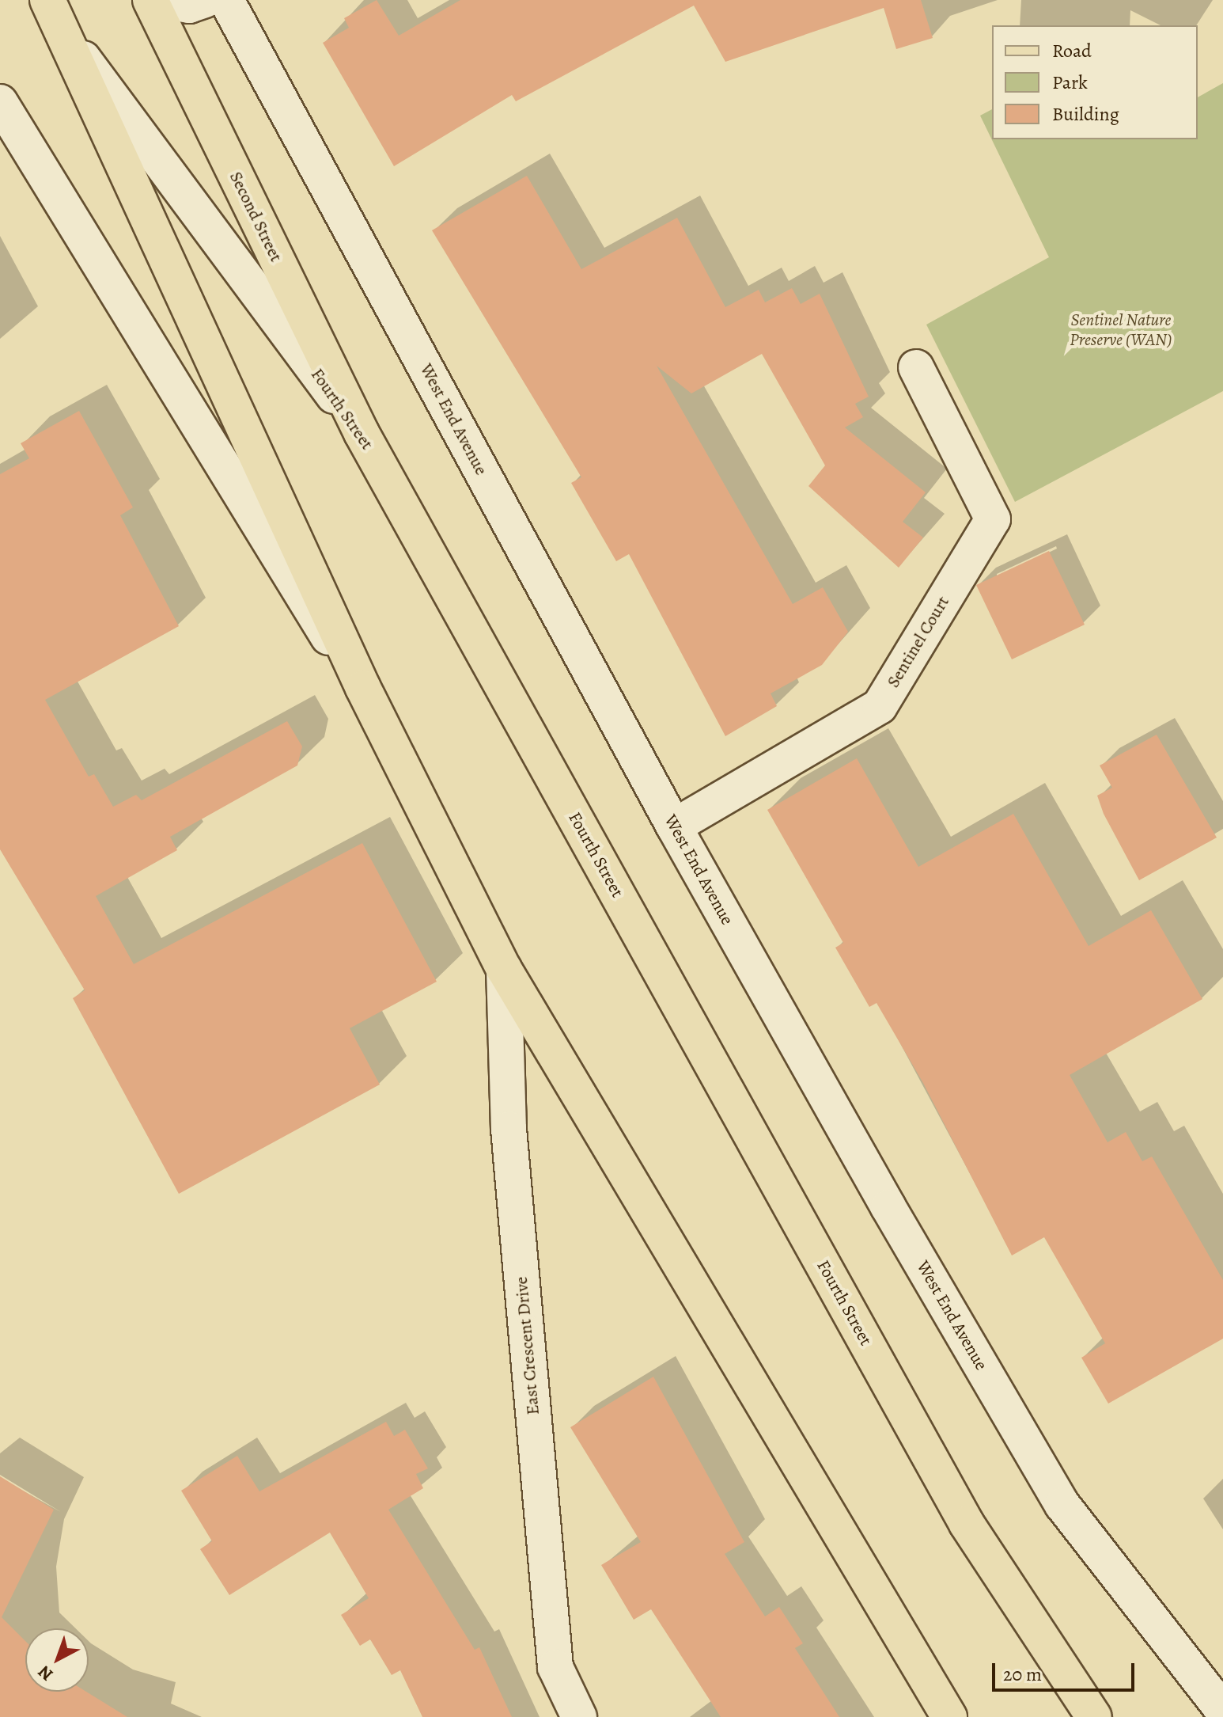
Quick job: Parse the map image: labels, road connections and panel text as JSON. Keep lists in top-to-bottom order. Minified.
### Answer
{"streets":{"main road":["Second Street","Fourth Street"],"street":["West End Avenue","Sentinel Court","East Crescent Drive"]},"crossings":[["Second Street","Fourth Street"],["Fourth Street","East Crescent Drive"],["West End Avenue","Sentinel Court"]],"parks":["Sentinel Nature Preserve (WAN)"],"legend":["Road","Park","Building"],"scale_bar":"20 m","north":"bottom left"}
